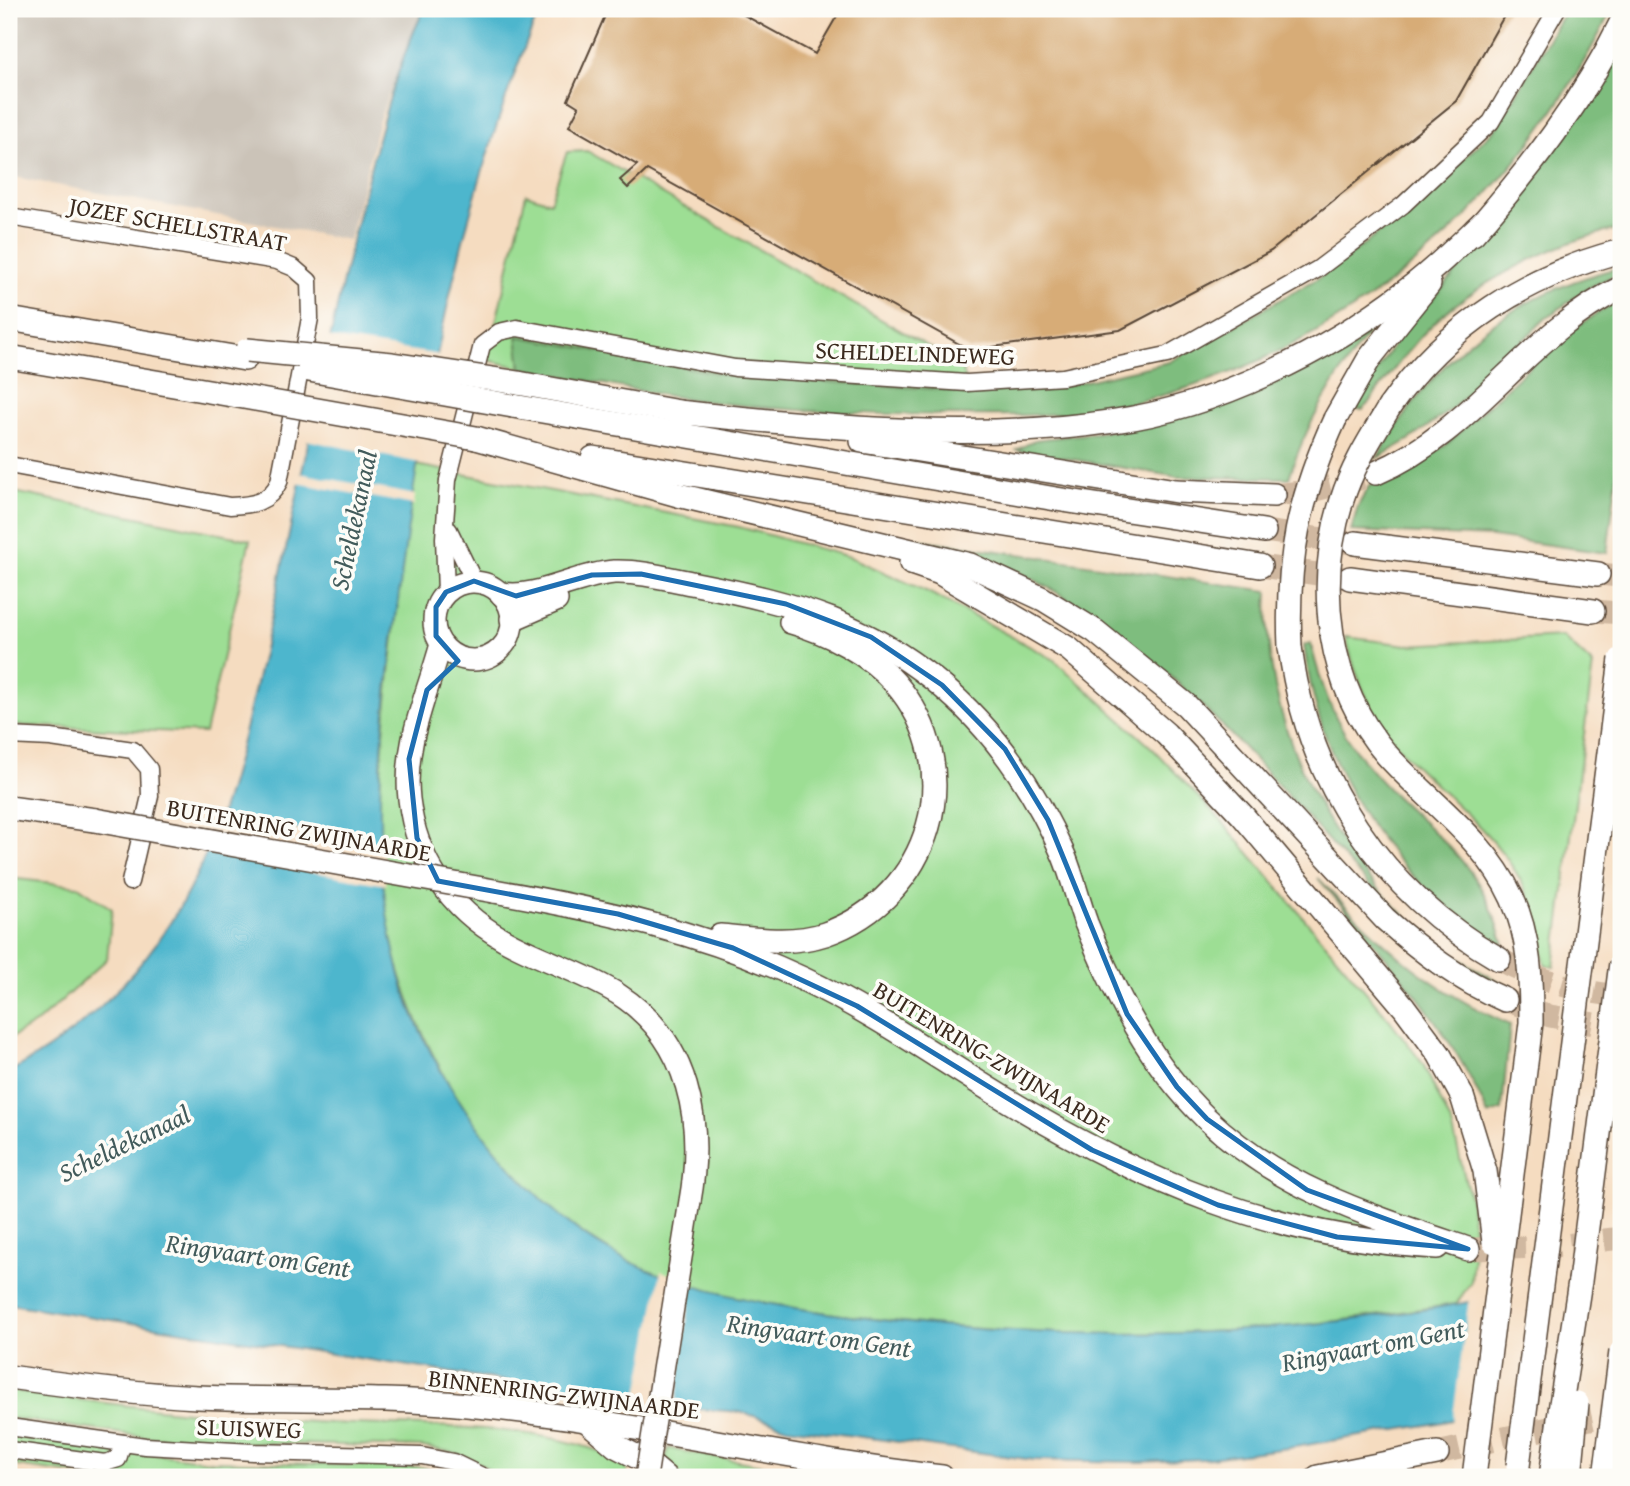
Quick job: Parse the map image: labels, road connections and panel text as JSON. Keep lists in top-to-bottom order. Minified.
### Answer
{"streets":{"highway":["BUITENRING ZWIJNAARDE","BUITENRING-ZWIJNAARDE","BINNENRING-ZWIJNAARDE"],"street":["JOZEF SCHELLSTRAAT","SCHELDELINDEWEG","SLUISWEG"]},"crossings":[["SCHELDELINDEWEG","BUITENRING-ZWIJNAARDE"],["BUITENRING ZWIJNAARDE","BUITENRING-ZWIJNAARDE"]],"water":["Scheldekanaal","Ringvaart om Gent"]}
